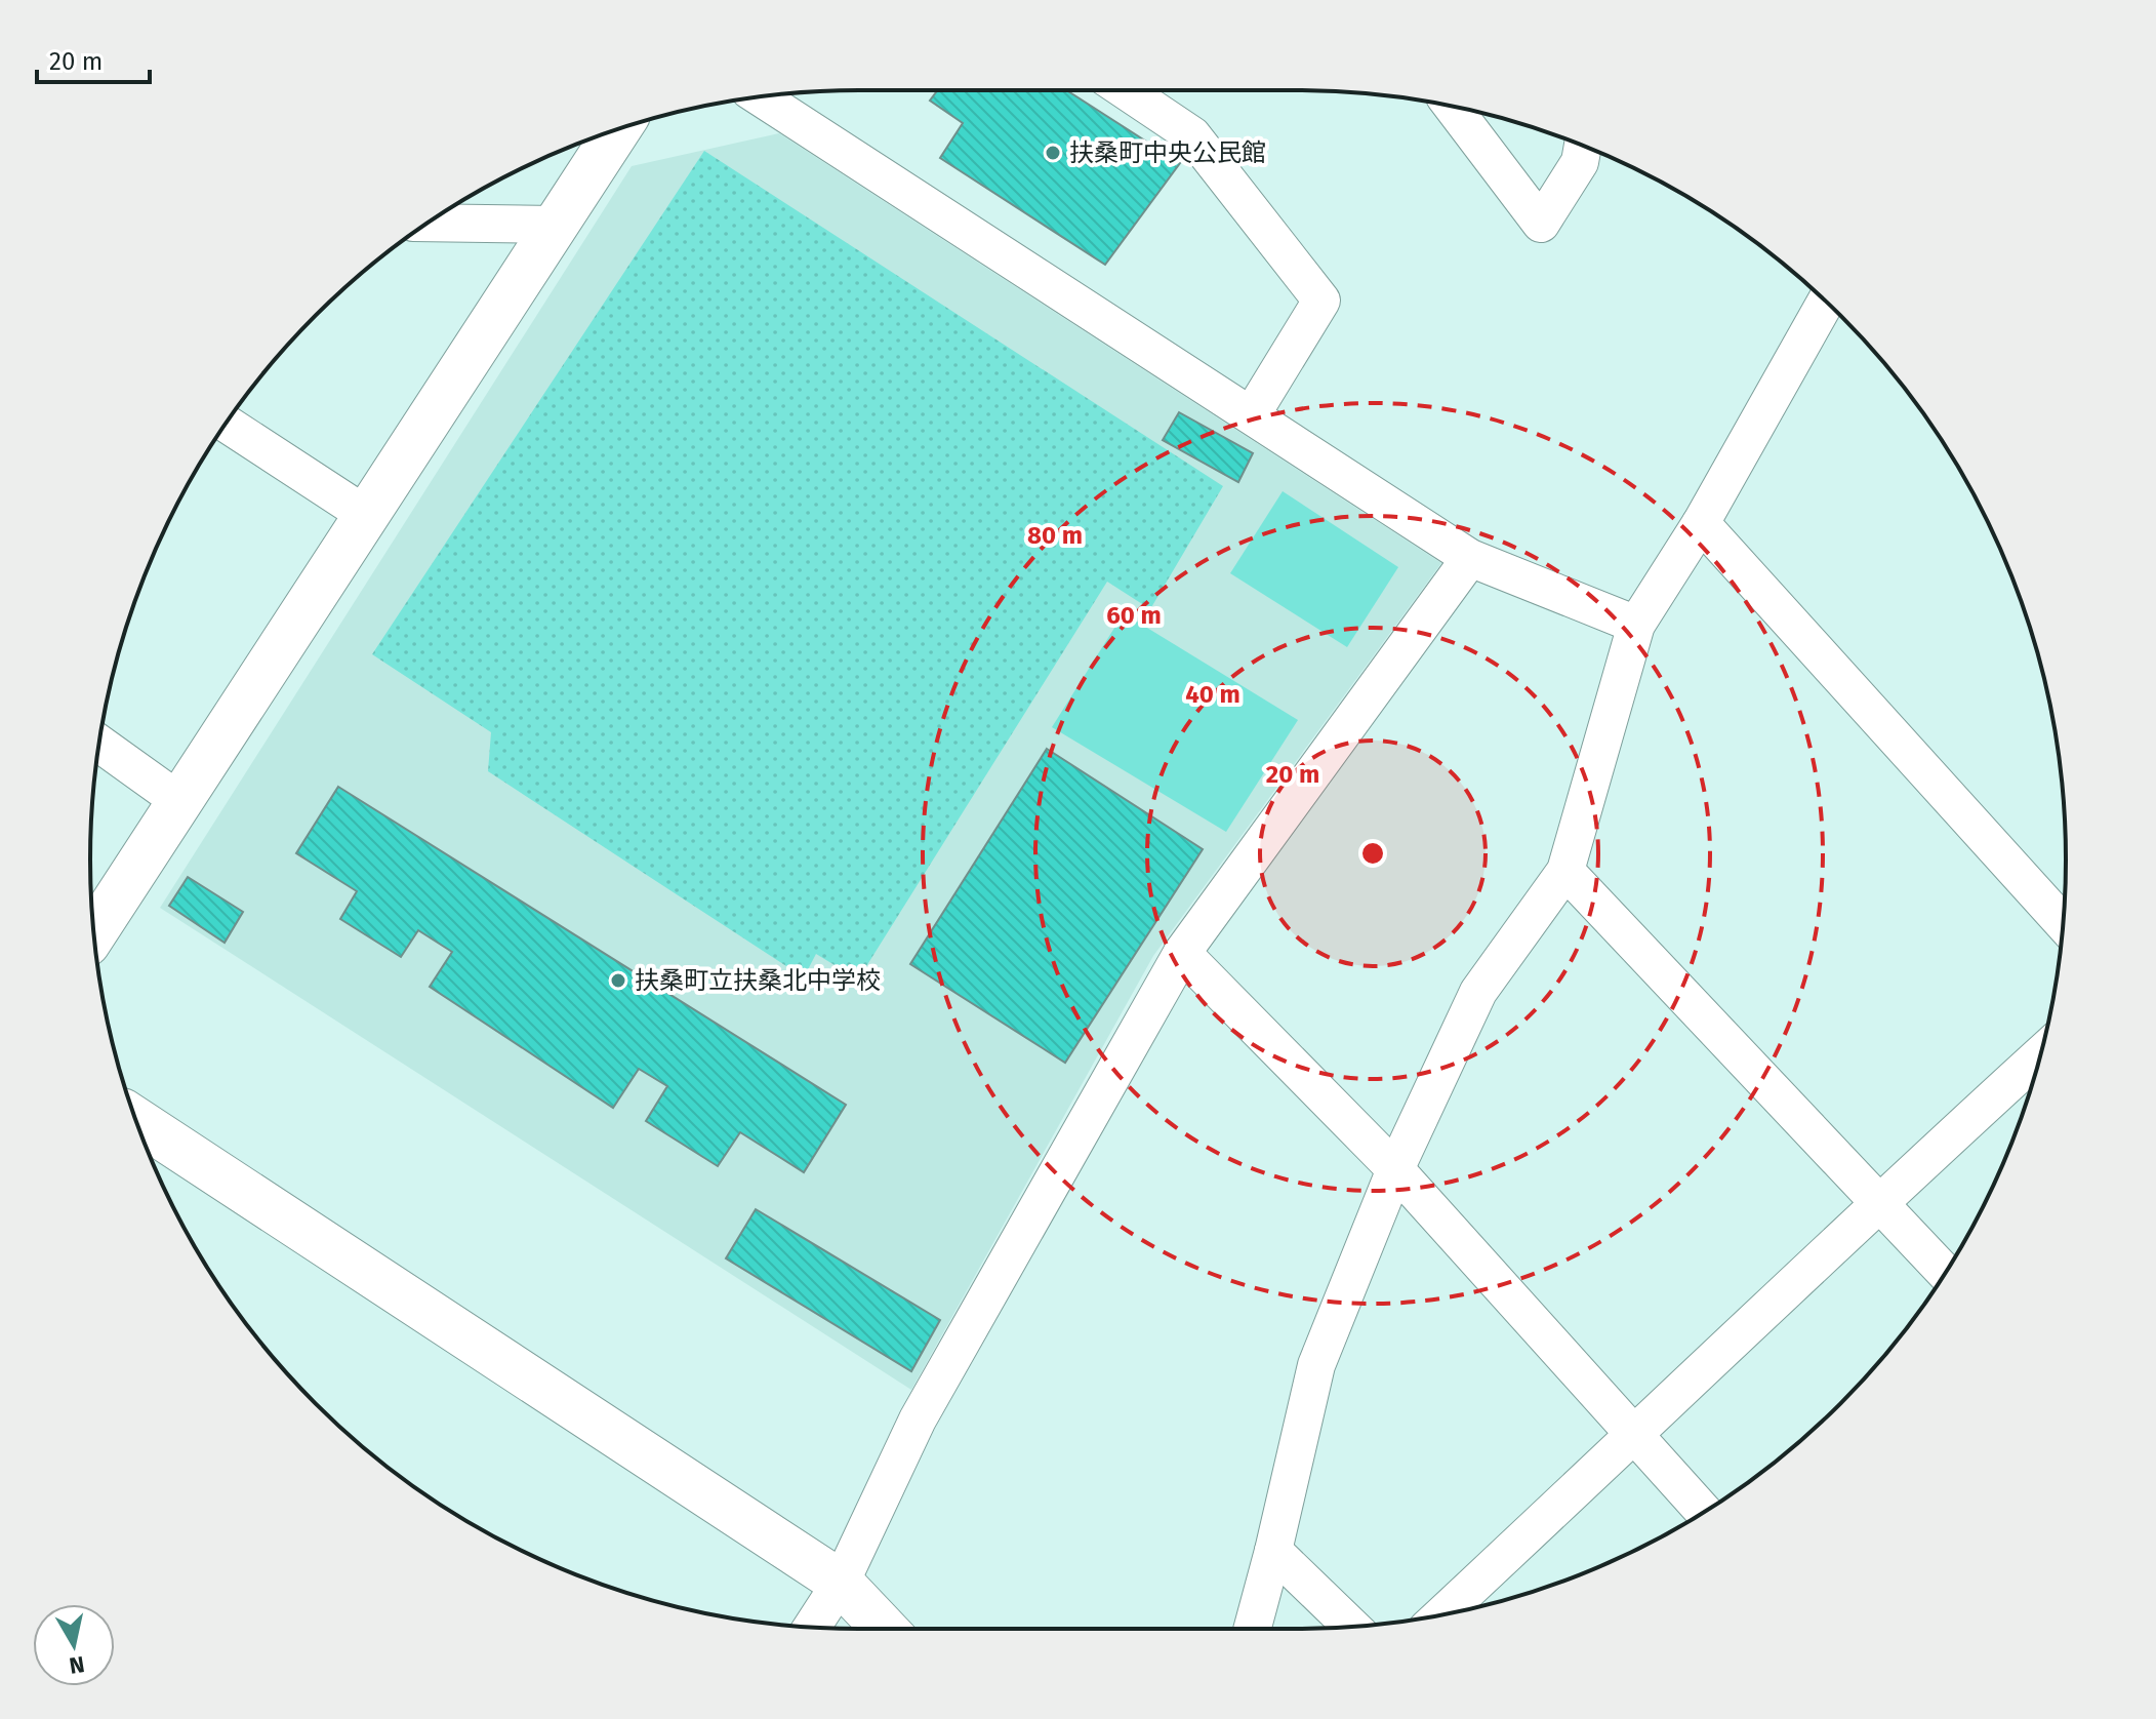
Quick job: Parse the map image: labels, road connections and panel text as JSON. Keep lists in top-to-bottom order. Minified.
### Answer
{"places":["扶桑町中央公民館","扶桑町立扶桑北中学校"],"scale_bar":"20 m","north":"bottom","rings":["80 m","60 m","40 m","20 m"]}
